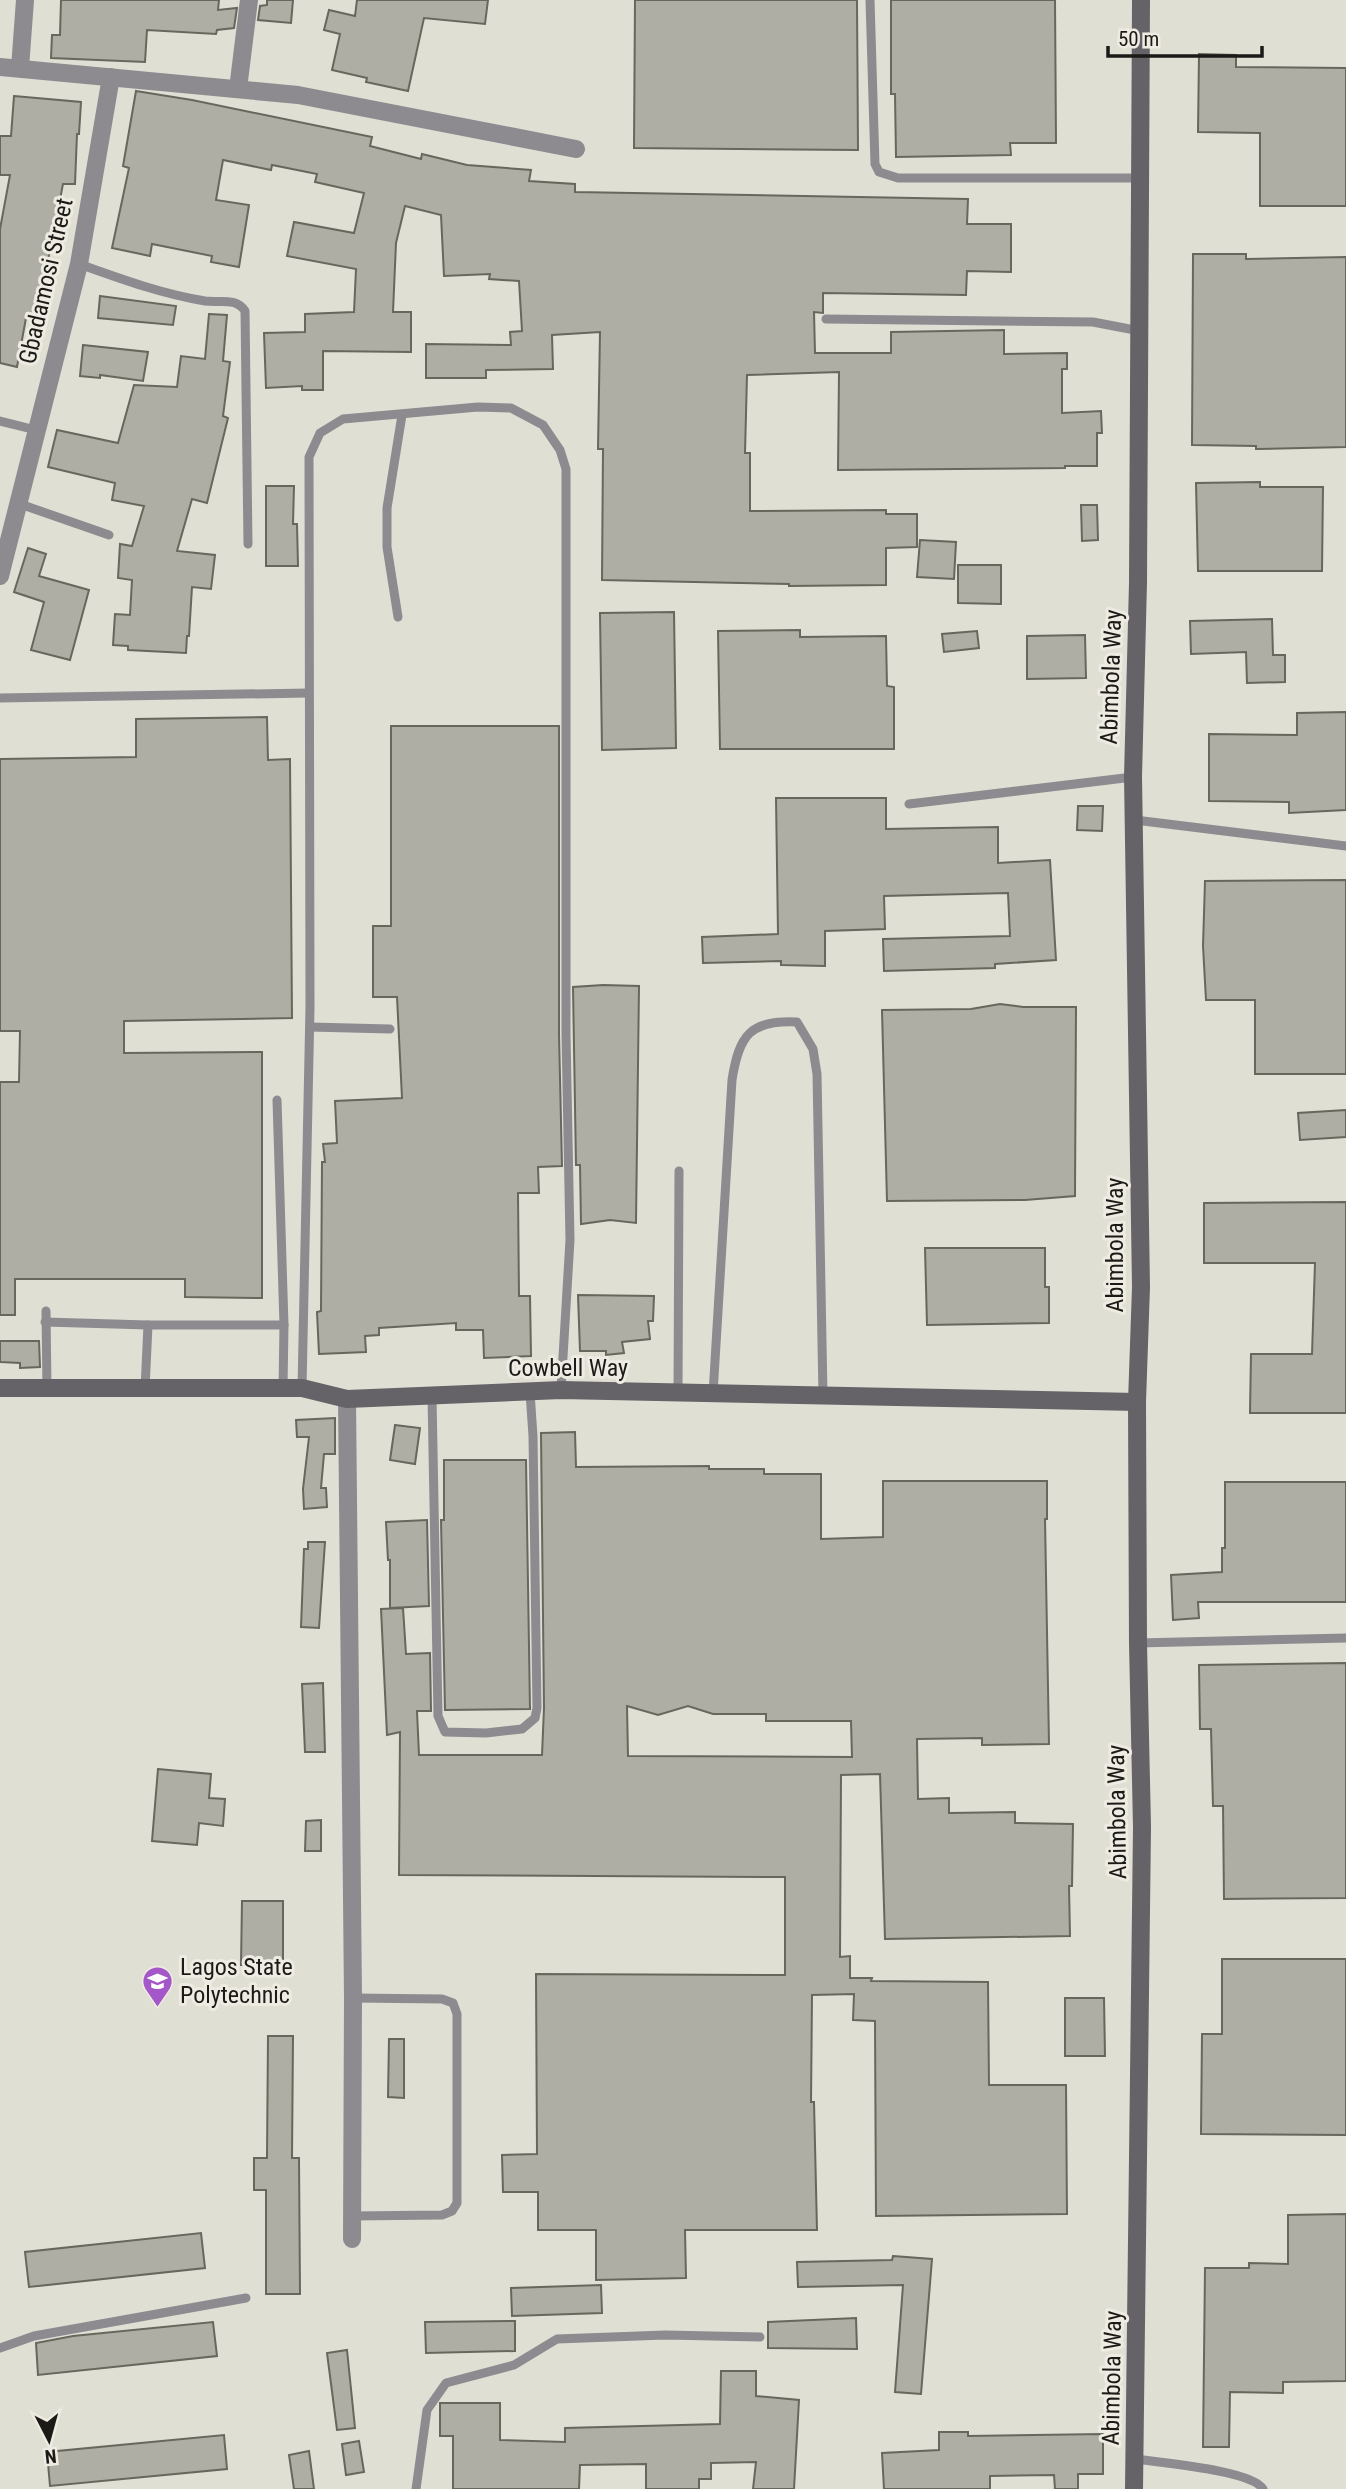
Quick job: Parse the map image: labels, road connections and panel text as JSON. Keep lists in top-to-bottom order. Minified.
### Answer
{"streets":{"street":["Gbadamosi Street","Abimbola Way","Cowbell Way"]},"crossings":[["Abimbola Way","Cowbell Way"]],"places":{"school or university":["Lagos State Polytechnic"]},"scale_bar":"50 m","north":"bottom"}
